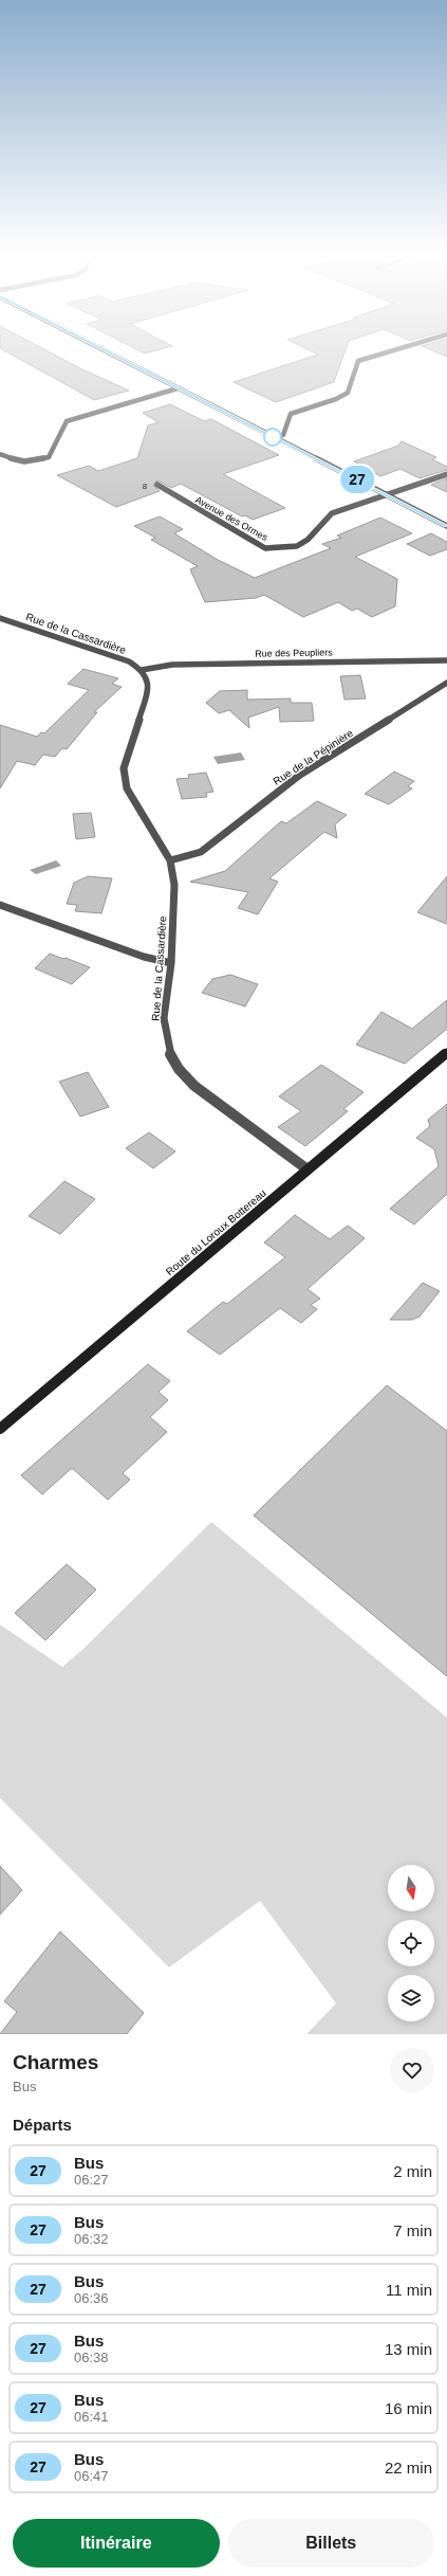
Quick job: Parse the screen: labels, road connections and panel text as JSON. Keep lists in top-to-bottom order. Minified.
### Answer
{"streets":{"main road":["Route du Loroux Bottereau"],"street":["Avenue des Ormes","Rue de la Cassardière","Rue des Peupliers","Rue de la Pépinière"]},"crossings":[["Rue de la Cassardière","Rue des Peupliers"],["Rue de la Cassardière","Rue de la Pépinière"],["Rue de la Cassardière","Route du Loroux Bottereau"]],"lines":["bus line 27"],"house_numbers":["8"],"north":"bottom","page":{"on_map":"27","heading":[["Charmes","Bus"],"Départs"],"list":[{"mark":"27","name":"Bus","note":"06:27","value":"2 min"},{"mark":"27","name":"Bus","note":"06:32","value":"7 min"},{"mark":"27","name":"Bus","note":"06:36","value":"11 min"},{"mark":"27","name":"Bus","note":"06:38","value":"13 min"},{"mark":"27","name":"Bus","note":"06:41","value":"16 min"},{"mark":"27","name":"Bus","note":"06:47","value":"22 min"}],"buttons":["Itinéraire","Billets"]}}
